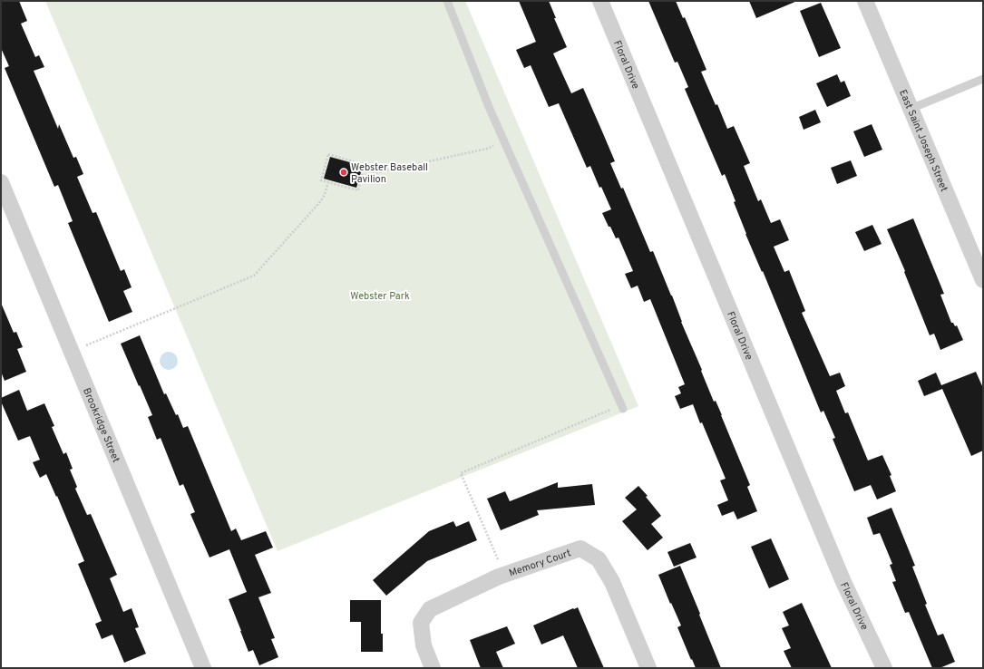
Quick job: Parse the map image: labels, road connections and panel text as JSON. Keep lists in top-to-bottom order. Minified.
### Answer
{"streets":{"street":["Floral Drive","East Saint Joseph Street","Brookridge Street","Memory Court"]},"parks":["Webster Park"],"places":["Webster Baseball Pavilion"]}
